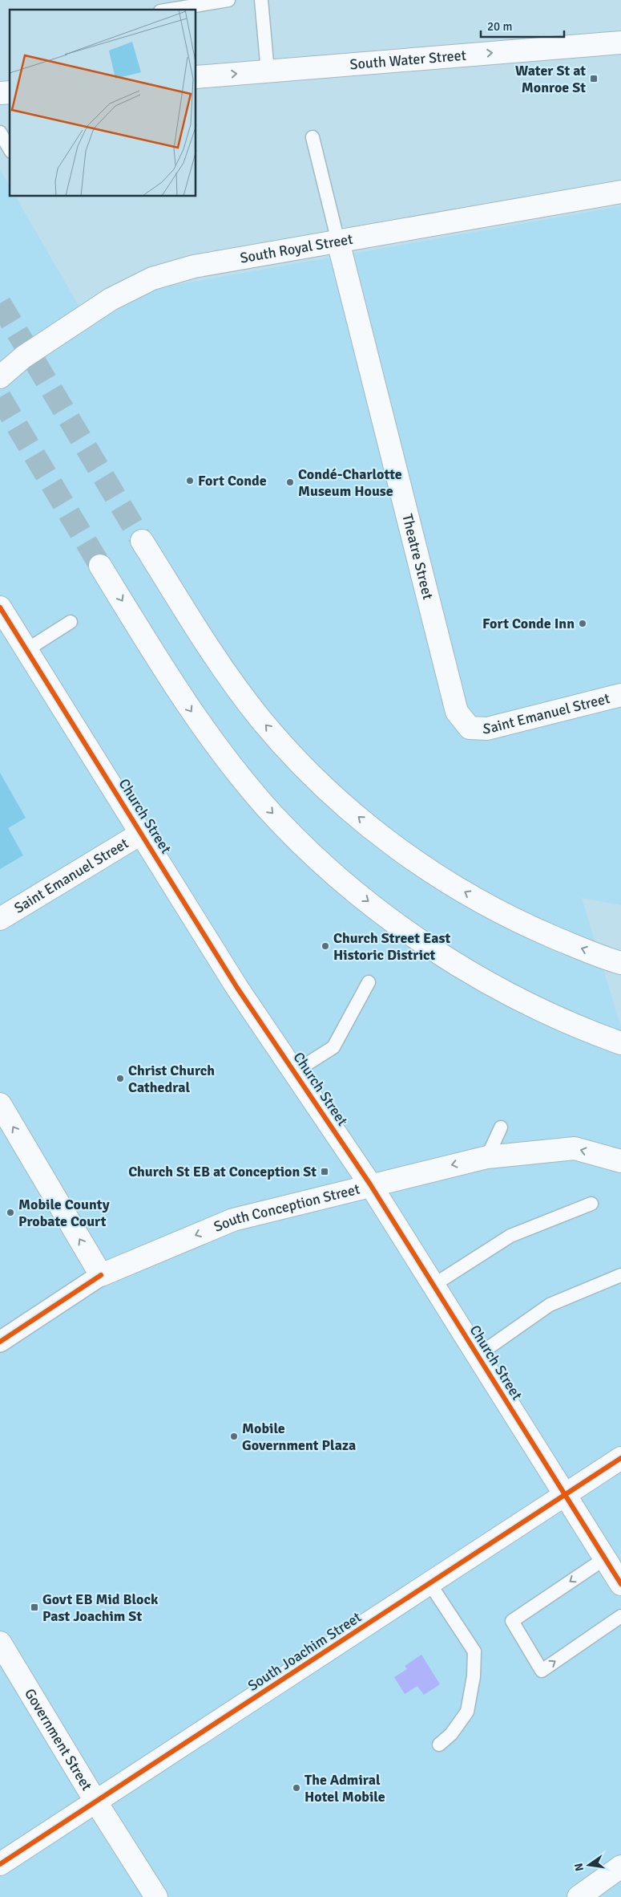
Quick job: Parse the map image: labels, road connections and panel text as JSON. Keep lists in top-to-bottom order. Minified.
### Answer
{"streets":{"main road":["South Water Street","South Royal Street","Theatre Street","Saint Emanuel Street","Church Street","South Conception Street","South Joachim Street","Government Street"]},"crossings":[["South Royal Street","Theatre Street"],["Theatre Street","Saint Emanuel Street"],["Saint Emanuel Street","Church Street"],["Church Street","South Conception Street"],["Church Street","South Joachim Street"],["South Joachim Street","Government Street"]],"one_way":["South Water Street","South Conception Street"],"places":{"transit":["Water St at Monroe St","Church St EB at Conception St","Govt EB Mid Block Past Joachim St"],"other":["Fort Conde","Condé-Charlotte Museum House","Fort Conde Inn","Church Street East Historic District","Christ Church Cathedral","Mobile County Probate Court","Mobile Government Plaza","The Admiral Hotel Mobile"]},"scale_bar":"20 m","north":"left"}
